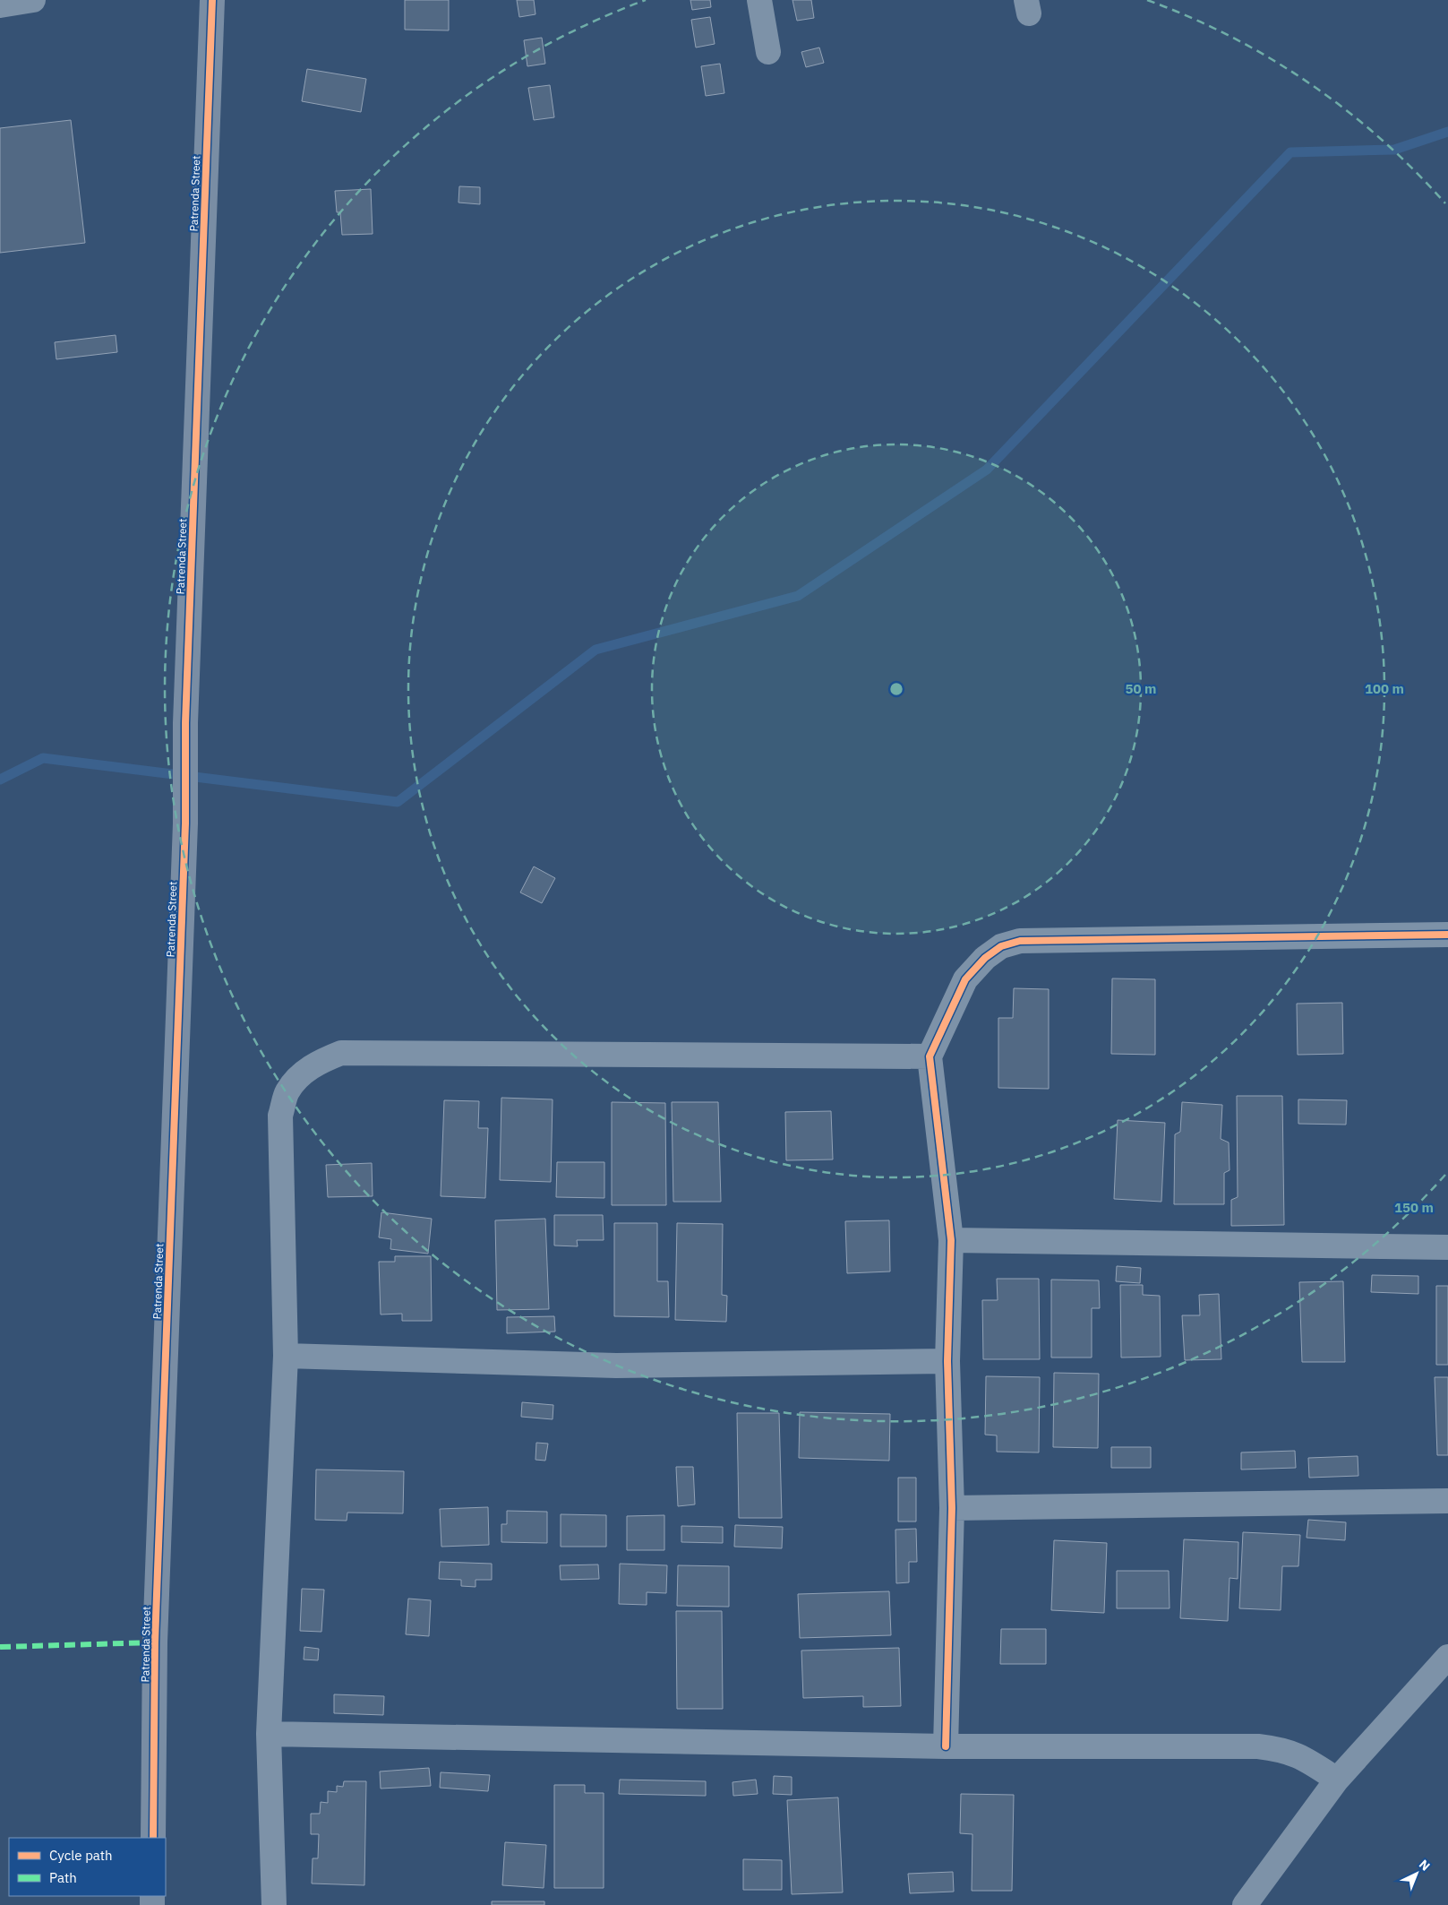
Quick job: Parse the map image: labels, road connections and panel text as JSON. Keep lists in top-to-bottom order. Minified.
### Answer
{"streets":{"street":["Patrenda Street"]},"legend":["Cycle path","Path"],"north":"top right","rings":["50 m","100 m","150 m"]}
